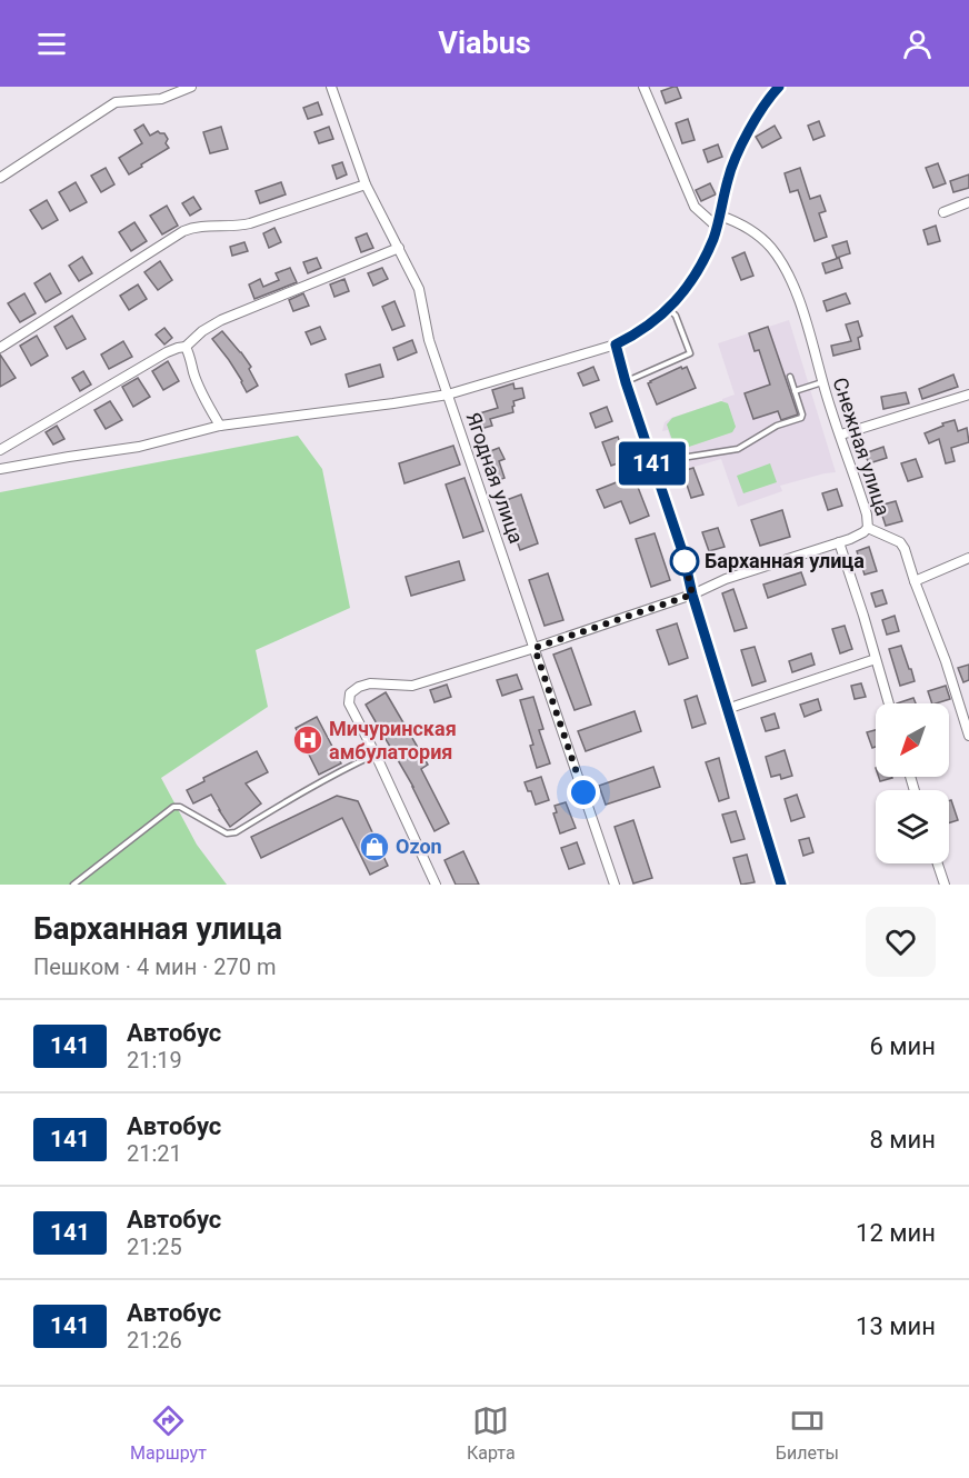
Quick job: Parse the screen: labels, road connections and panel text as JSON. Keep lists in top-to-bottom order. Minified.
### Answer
{"streets":{"street":["Снежная улица","Ягодная улица"]},"places":{"other":["Барханная улица"],"hospital":["Мичуринская амбулатория"],"shop":["Ozon"]},"lines":["bus line 141"],"north":"bottom left","page":{"header":"Viabus","on_map":"141","heading":["Барханная улица","Пешком · 4 мин · 270 m"],"list":[{"mark":"141","name":"Автобус","note":"21:19","value":"6 мин"},{"mark":"141","name":"Автобус","note":"21:21","value":"8 мин"},{"mark":"141","name":"Автобус","note":"21:25","value":"12 мин"},{"mark":"141","name":"Автобус","note":"21:26","value":"13 мин"}],"tabs":["Маршрут","Карта","Билеты"]}}
